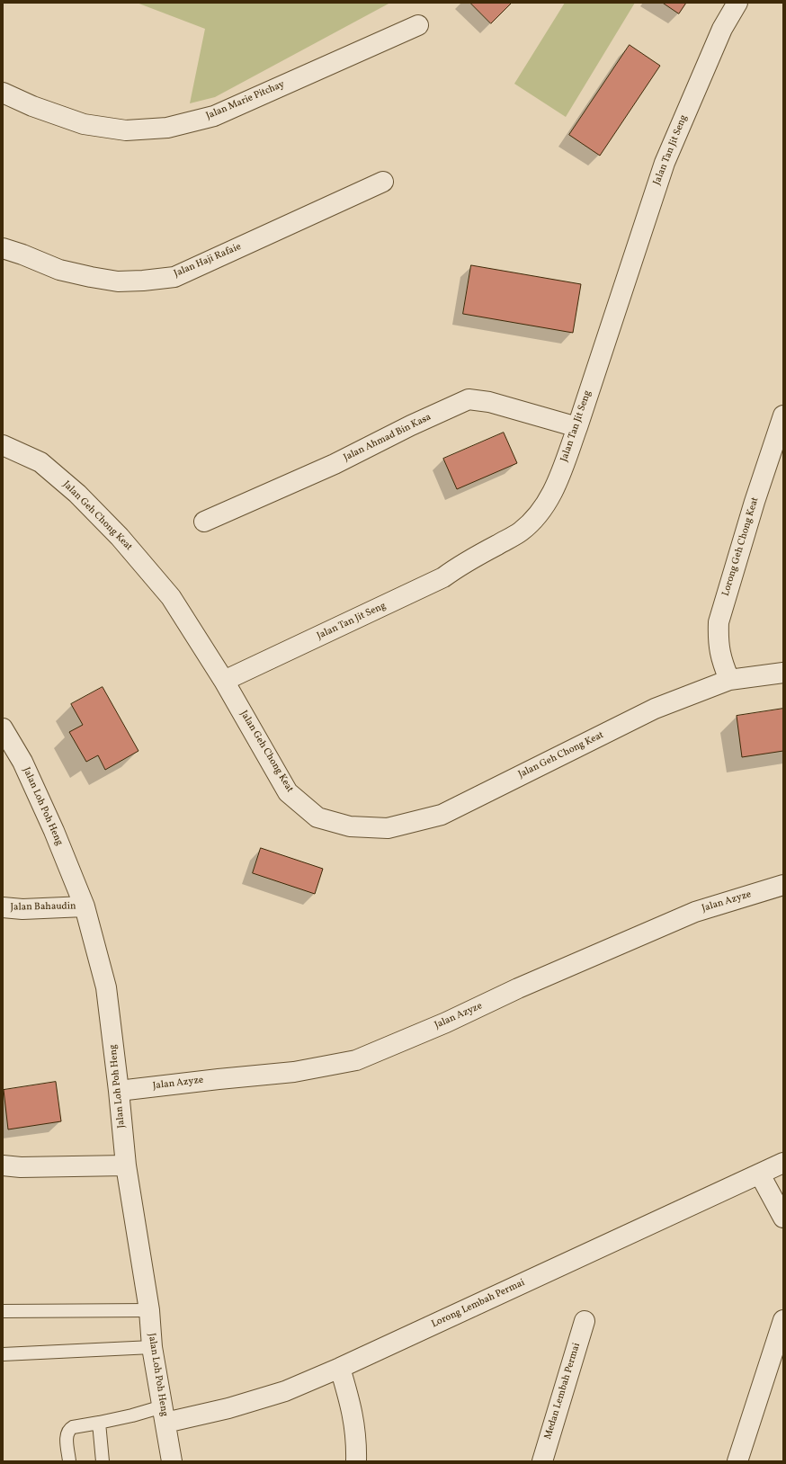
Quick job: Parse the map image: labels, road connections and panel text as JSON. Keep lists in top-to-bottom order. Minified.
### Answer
{"streets":{"street":["Jalan Marie Pitchay","Jalan Tan Jit Seng","Jalan Haji Rafaie","Jalan Ahmad Bin Kasa","Jalan Geh Chong Keat","Lorong Geh Chong Keat","Jalan Loh Poh Heng","Jalan Azyze","Jalan Bahaudin","Lorong Lembah Permai","Medan Lembah Permai"]},"crossings":[["Jalan Tan Jit Seng","Jalan Ahmad Bin Kasa"],["Jalan Tan Jit Seng","Jalan Geh Chong Keat"],["Jalan Geh Chong Keat","Lorong Geh Chong Keat"],["Jalan Loh Poh Heng","Jalan Azyze"],["Jalan Loh Poh Heng","Jalan Bahaudin"],["Jalan Loh Poh Heng","Lorong Lembah Permai"]]}
